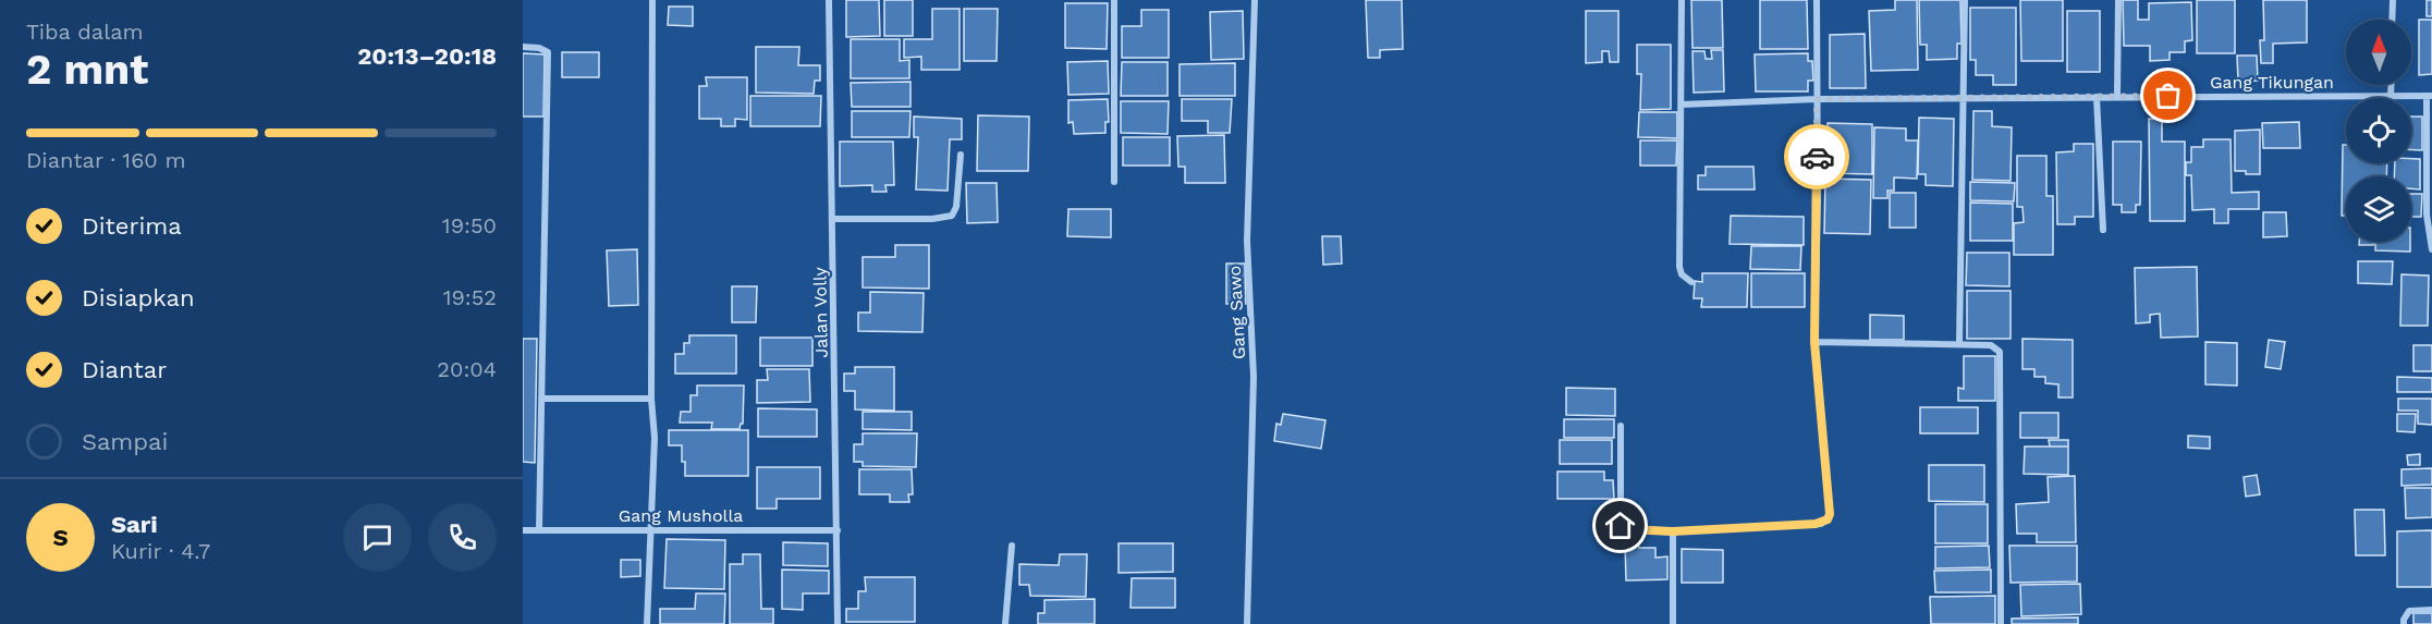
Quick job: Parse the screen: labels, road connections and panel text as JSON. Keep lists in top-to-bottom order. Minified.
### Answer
{"streets":{"street":["Gang Tikungan","Jalan Volly","Gang Sawo","Gang Musholla"]},"crossings":[["Jalan Volly","Gang Musholla"]],"north":"top","page":{"heading":["2 mnt","Tiba dalam","20:13–20:18"],"panel":["Sari","Kurir · 4.7"],"bar":"Diantar · 160 m","list":[["Diterima","19:50"],["Disiapkan","19:52"],["Diantar","20:04"],"Sampai"],"round":"S"}}
